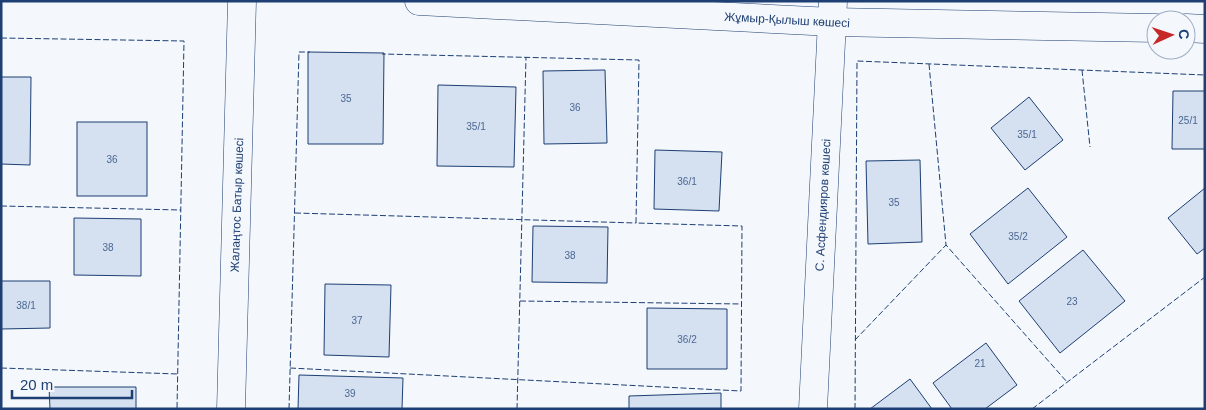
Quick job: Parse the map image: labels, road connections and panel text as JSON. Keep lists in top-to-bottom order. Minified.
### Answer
{"streets":{"street":["Жұмыр-Қылыш көшесі","Жалаңтос Батыр көшесі","С. Асфендияров көшесі"]},"crossings":[["Жұмыр-Қылыш көшесі","С. Асфендияров көшесі"]],"house_numbers":["35","36","25/1","35/1","35/1","36","36/1","35","35/2","38","38","23","38/1","37","36/2","21","39"],"scale_bar":"20 m","north":"right"}
